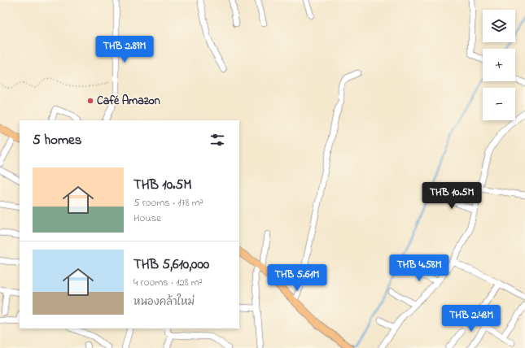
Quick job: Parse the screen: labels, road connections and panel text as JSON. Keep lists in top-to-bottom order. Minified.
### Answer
{"places":["Café Amazon"],"page":{"map_buttons":["+","−"],"price":["THB 2.89M","THB 10.5M","THB 4.58M","THB 5.61M","THB 2.48M"],"heading":"5 homes","list":[{"name":"THB 10.5M","note":"5 rooms · 178 m² · House"},{"name":"THB 5,610,000","note":"4 rooms · 128 m² · หนองคล้าใหม่"}]}}
